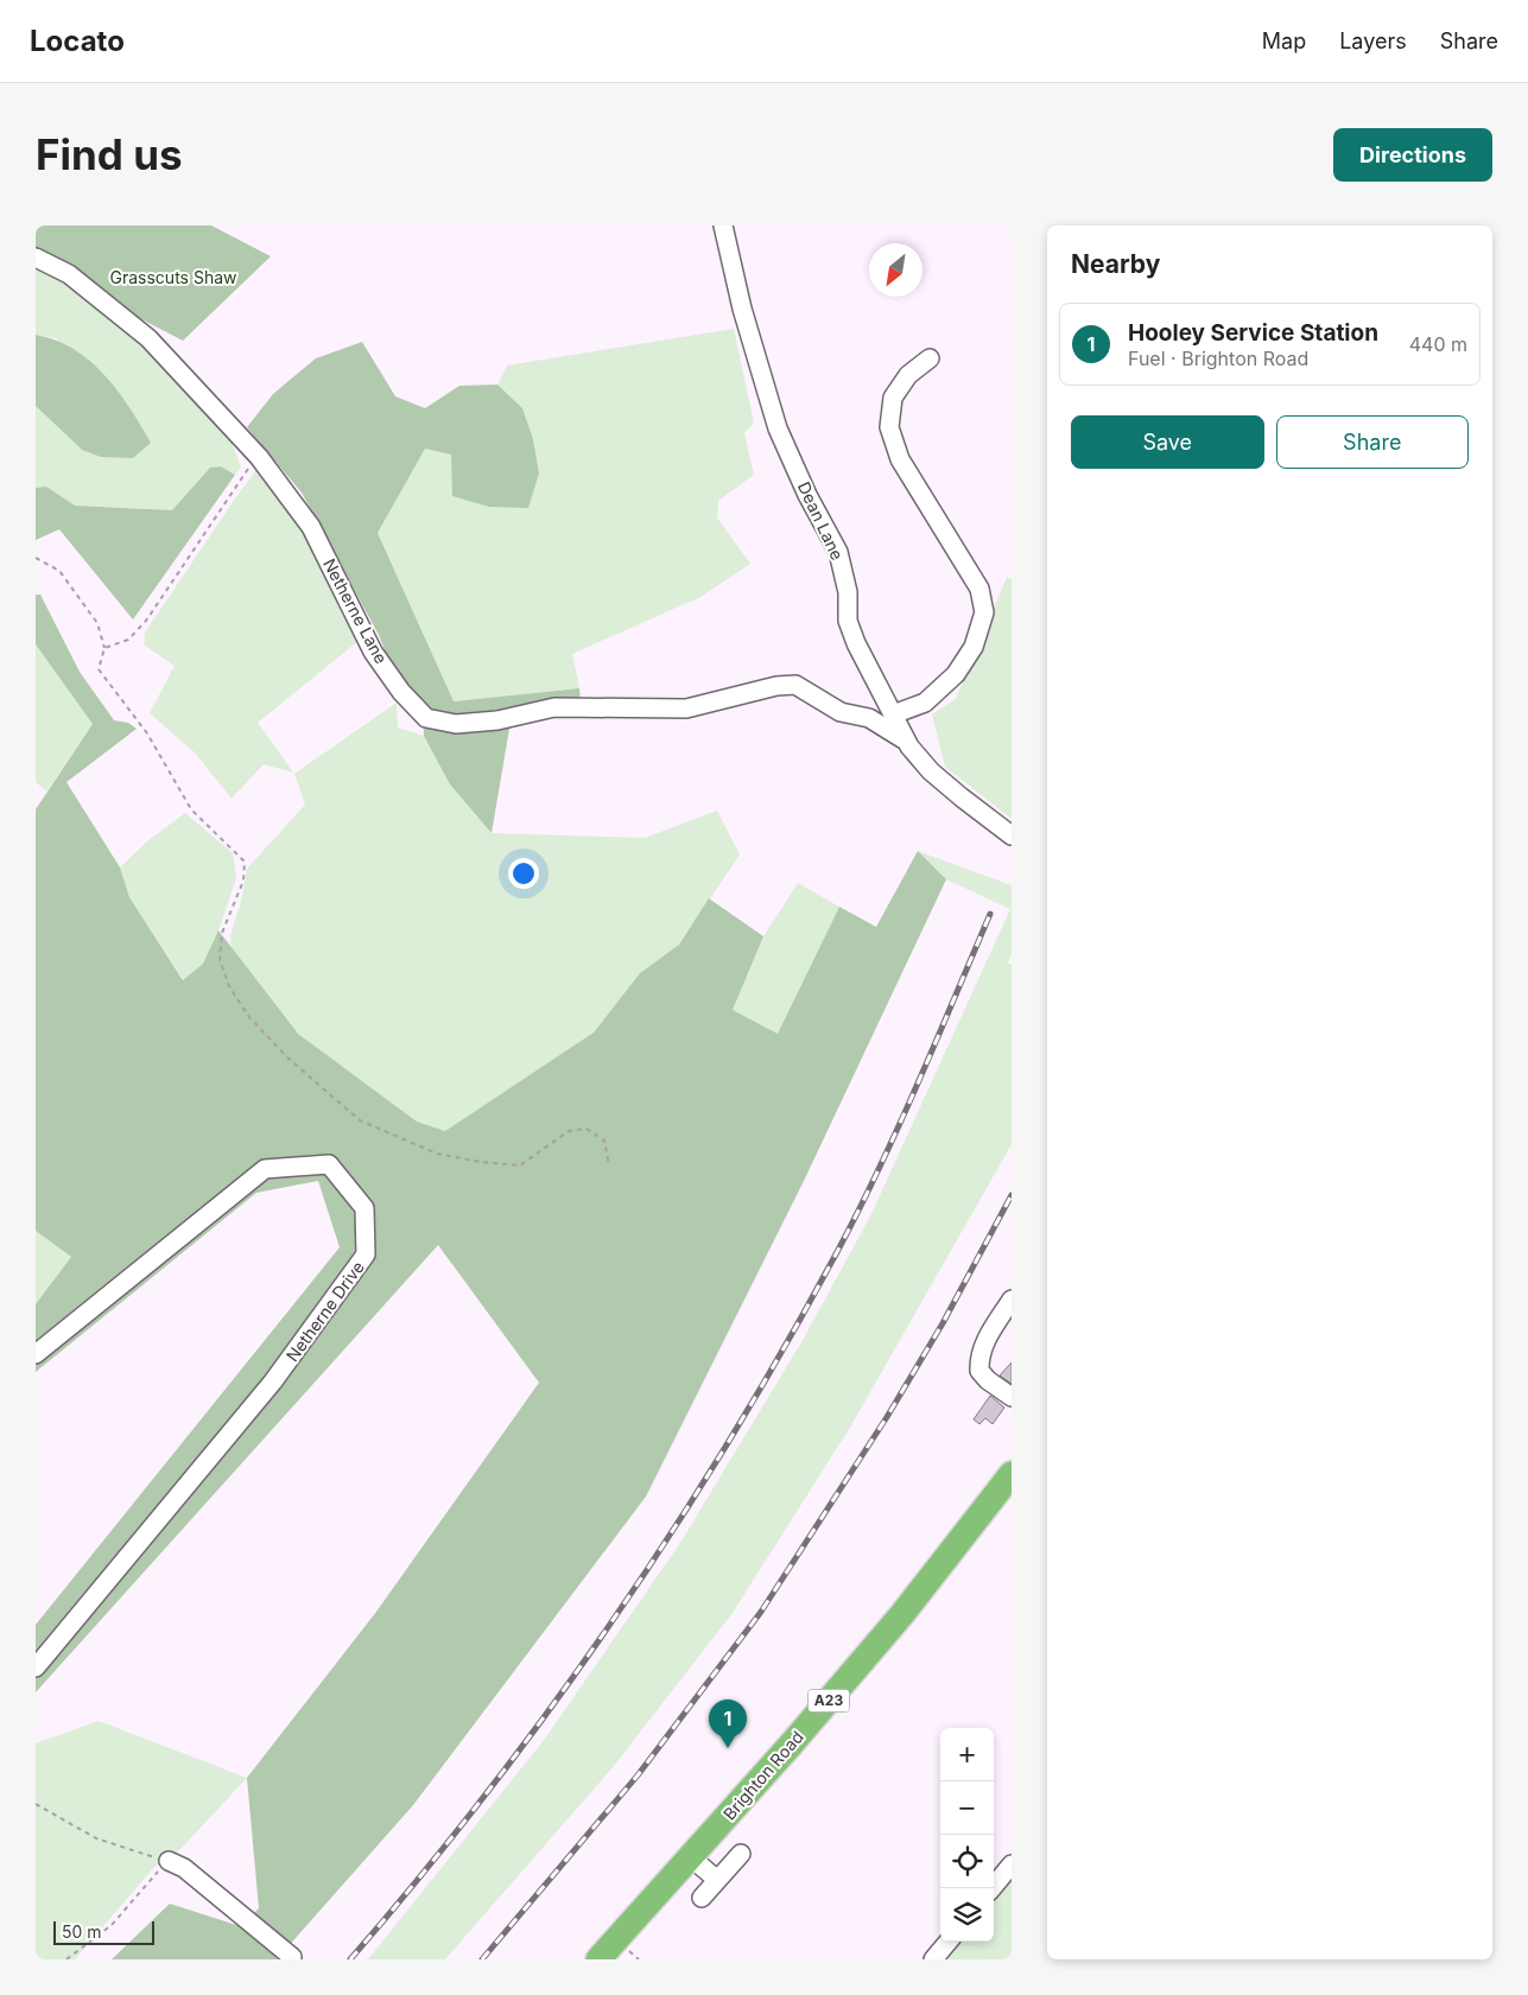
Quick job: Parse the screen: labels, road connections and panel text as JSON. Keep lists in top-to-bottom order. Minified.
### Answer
{"streets":{"highway":["A23","Brighton Road"],"street":["Dean Lane","Netherne Lane","Netherne Drive"]},"crossings":[["Dean Lane","Netherne Lane"]],"parks":["Grasscuts Shaw"],"scale_bar":"50 m","north":"bottom left","page":{"header":"Locato","nav":["Map","Layers","Share"],"buttons":["Directions",["Save","Share"]],"title":"Find us","heading":"Nearby","list":[{"mark":"1","name":"Hooley Service Station","note":"Fuel · Brighton Road","value":"440 m"}],"pins":"1","map_buttons":["+","−"],"scale":"50 m"}}
